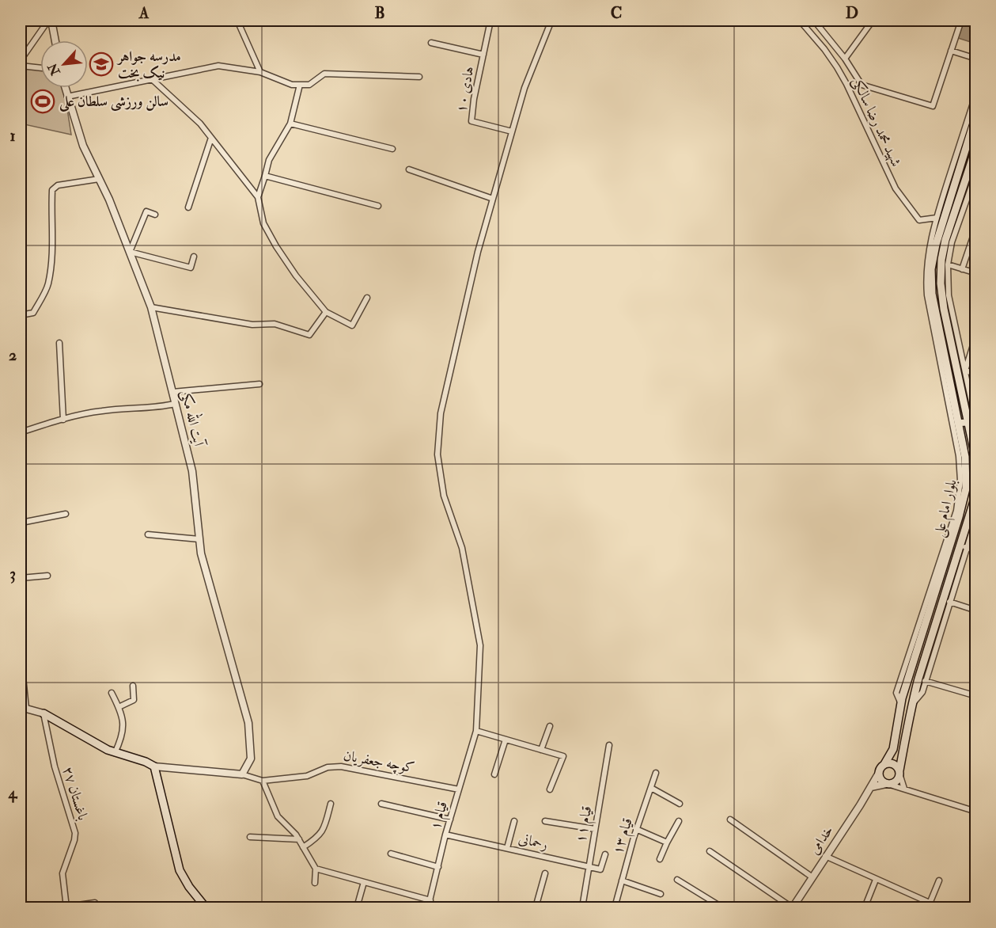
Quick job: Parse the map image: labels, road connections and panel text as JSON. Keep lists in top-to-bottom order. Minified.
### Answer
{"streets":{"main road":["بلوار امام علی"],"street":["هادی ۱۰","شهید محمد رضا سالکی","آیت الله مکی","کوچه جعفریان","باغستان ۲۷","قیام ۱","قیام ۱۱","قیام ۱۳","خدامی","رحمانی"]},"crossings":[["هادی ۱۰","قیام ۱"],["آیت الله مکی","کوچه جعفریان"],["بلوار امام علی","خدامی"],["کوچه جعفریان","قیام ۱"],["قیام ۱","رحمانی"],["قیام ۱۱","رحمانی"]],"places":{"school or university":["مدرسه جواهر نیک بخت"],"sports":["سالن ورزشی سلطان علی"]},"north":"bottom left","grid":{"columns":["A","B","C","D"],"rows":["1","2","3","4"]}}
